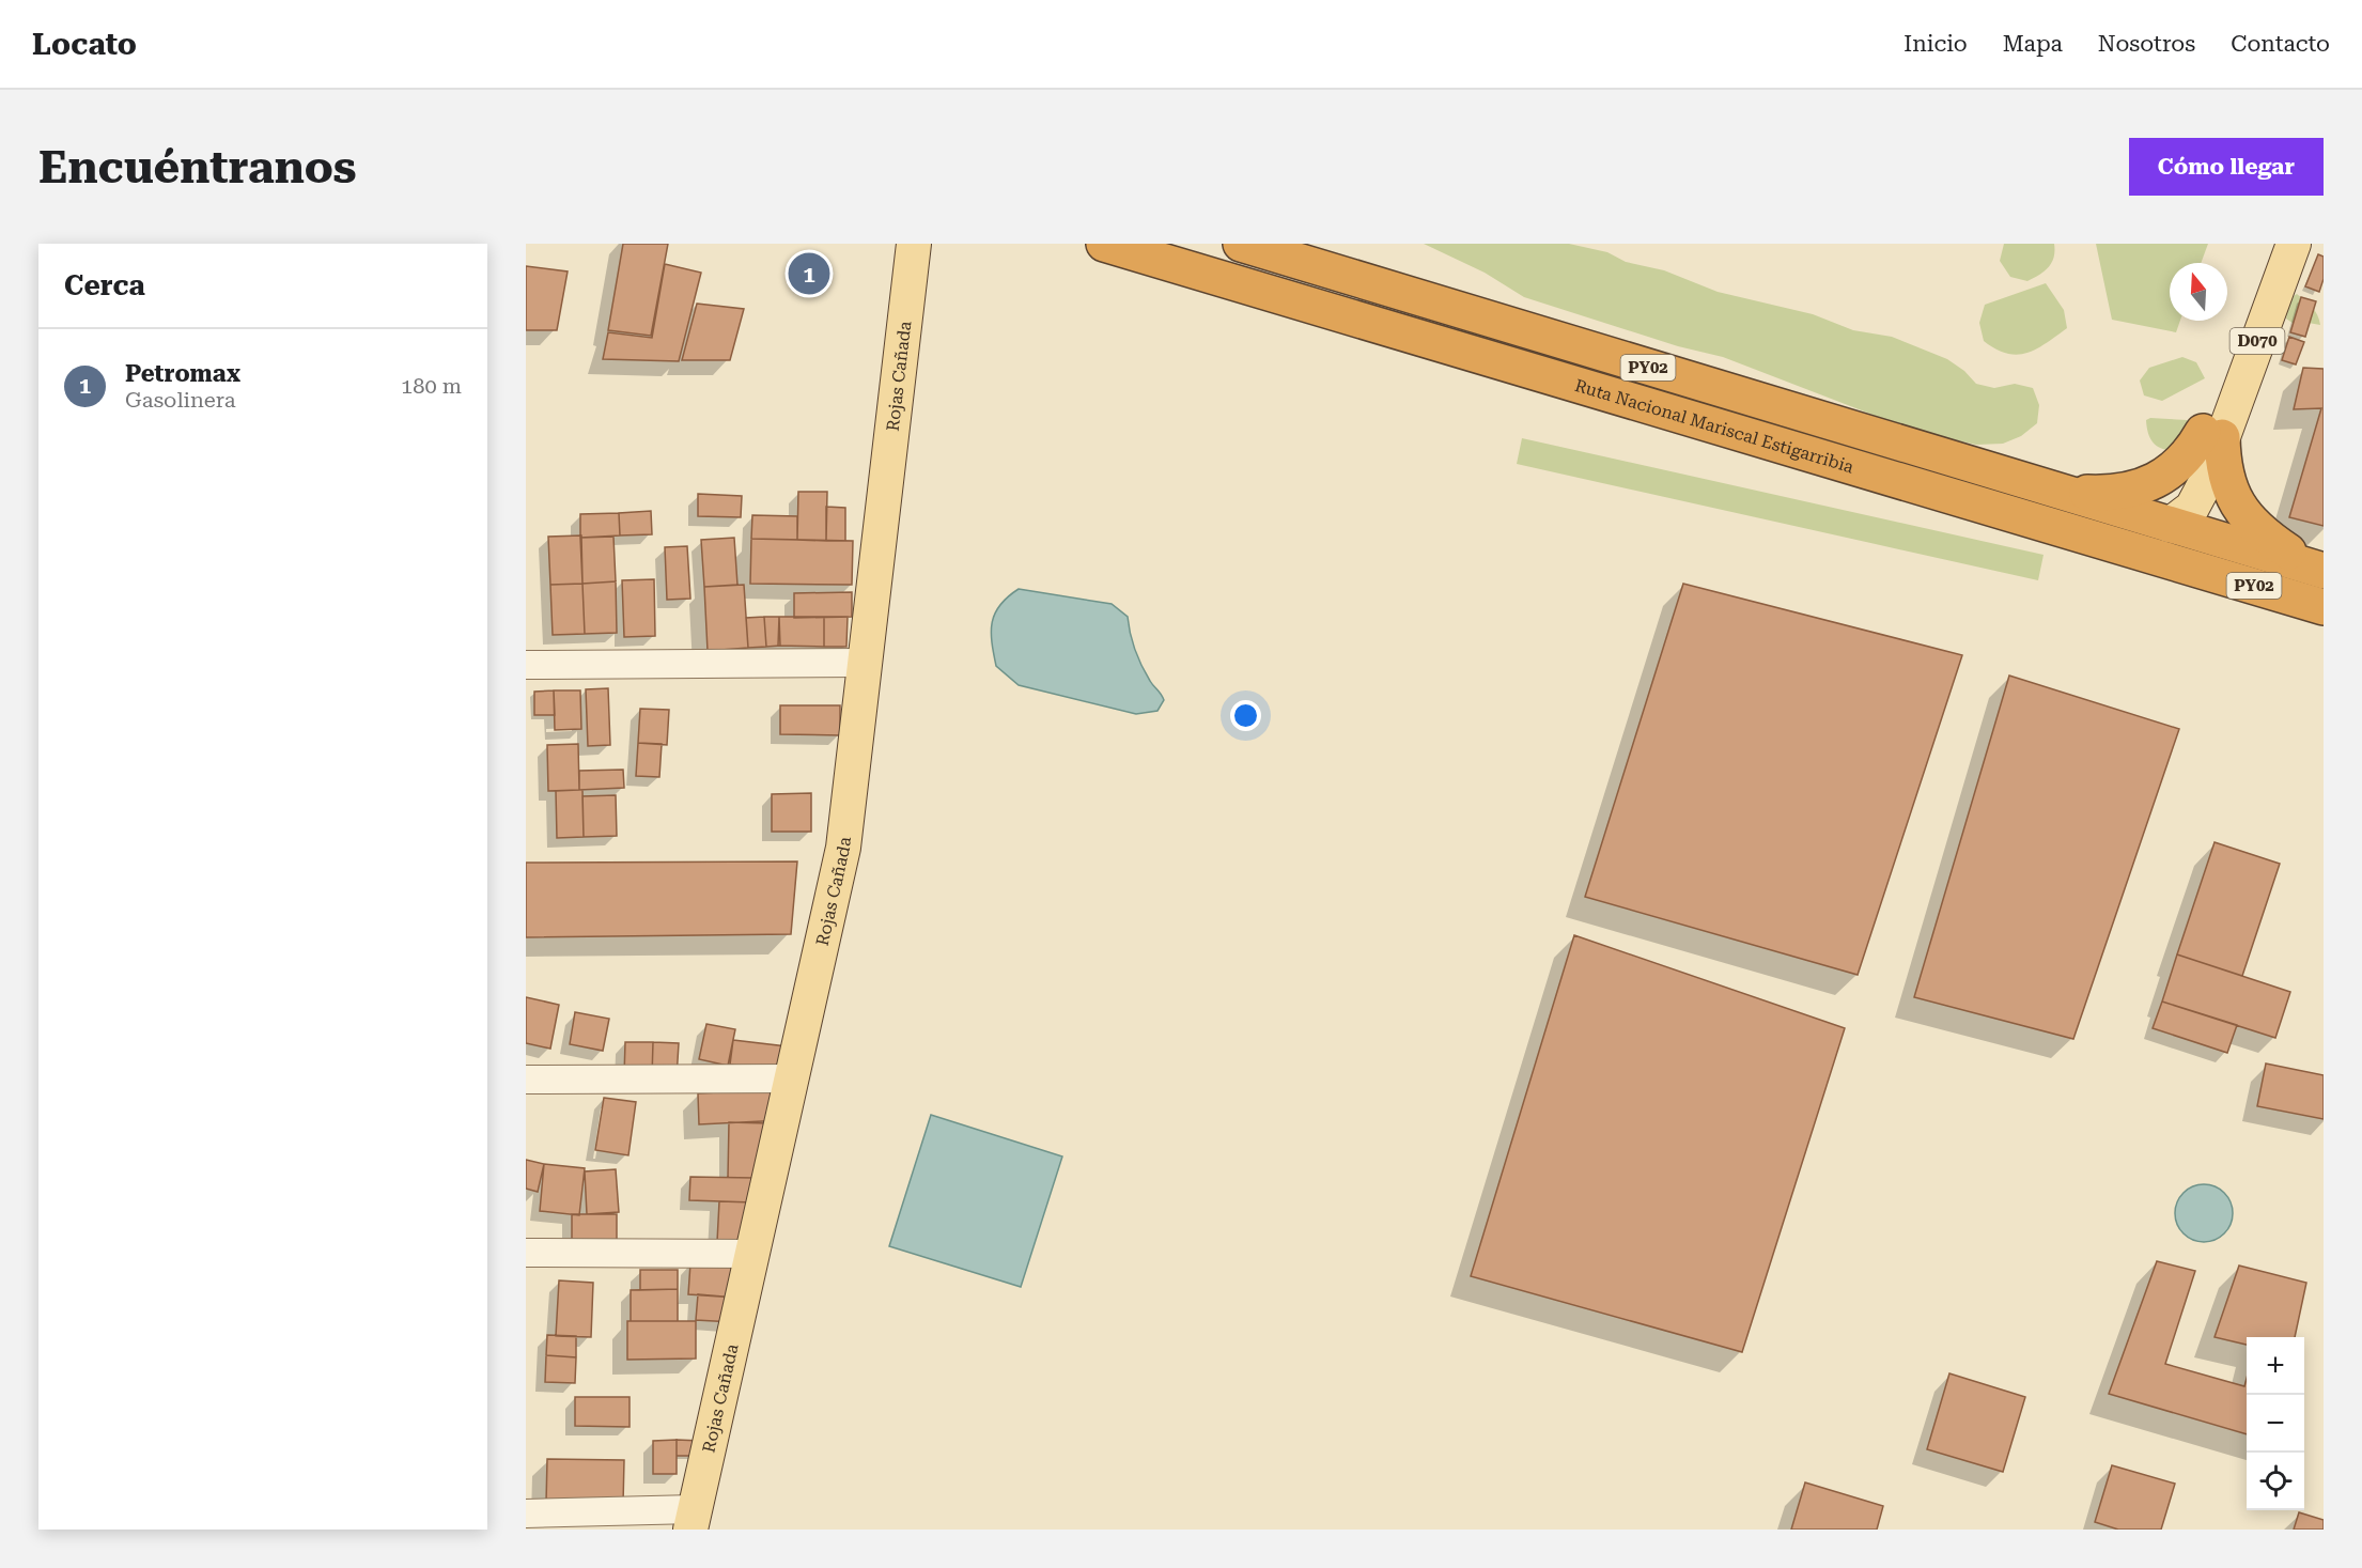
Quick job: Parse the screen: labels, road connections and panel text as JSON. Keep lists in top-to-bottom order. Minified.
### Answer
{"streets":{"highway":["PY02","Ruta Nacional Mariscal Estigarribia"],"main road":["D070","Rojas Cañada"]},"crossings":[["D070","Ruta Nacional Mariscal Estigarribia"]],"north":"top","page":{"header":"Locato","nav":["Inicio","Mapa","Nosotros","Contacto"],"buttons":"Cómo llegar","title":"Encuéntranos","heading":"Cerca","pins":"1","list":[{"mark":"1","name":"Petromax","note":"Gasolinera","value":"180 m"}],"map_buttons":["+","−"]}}
